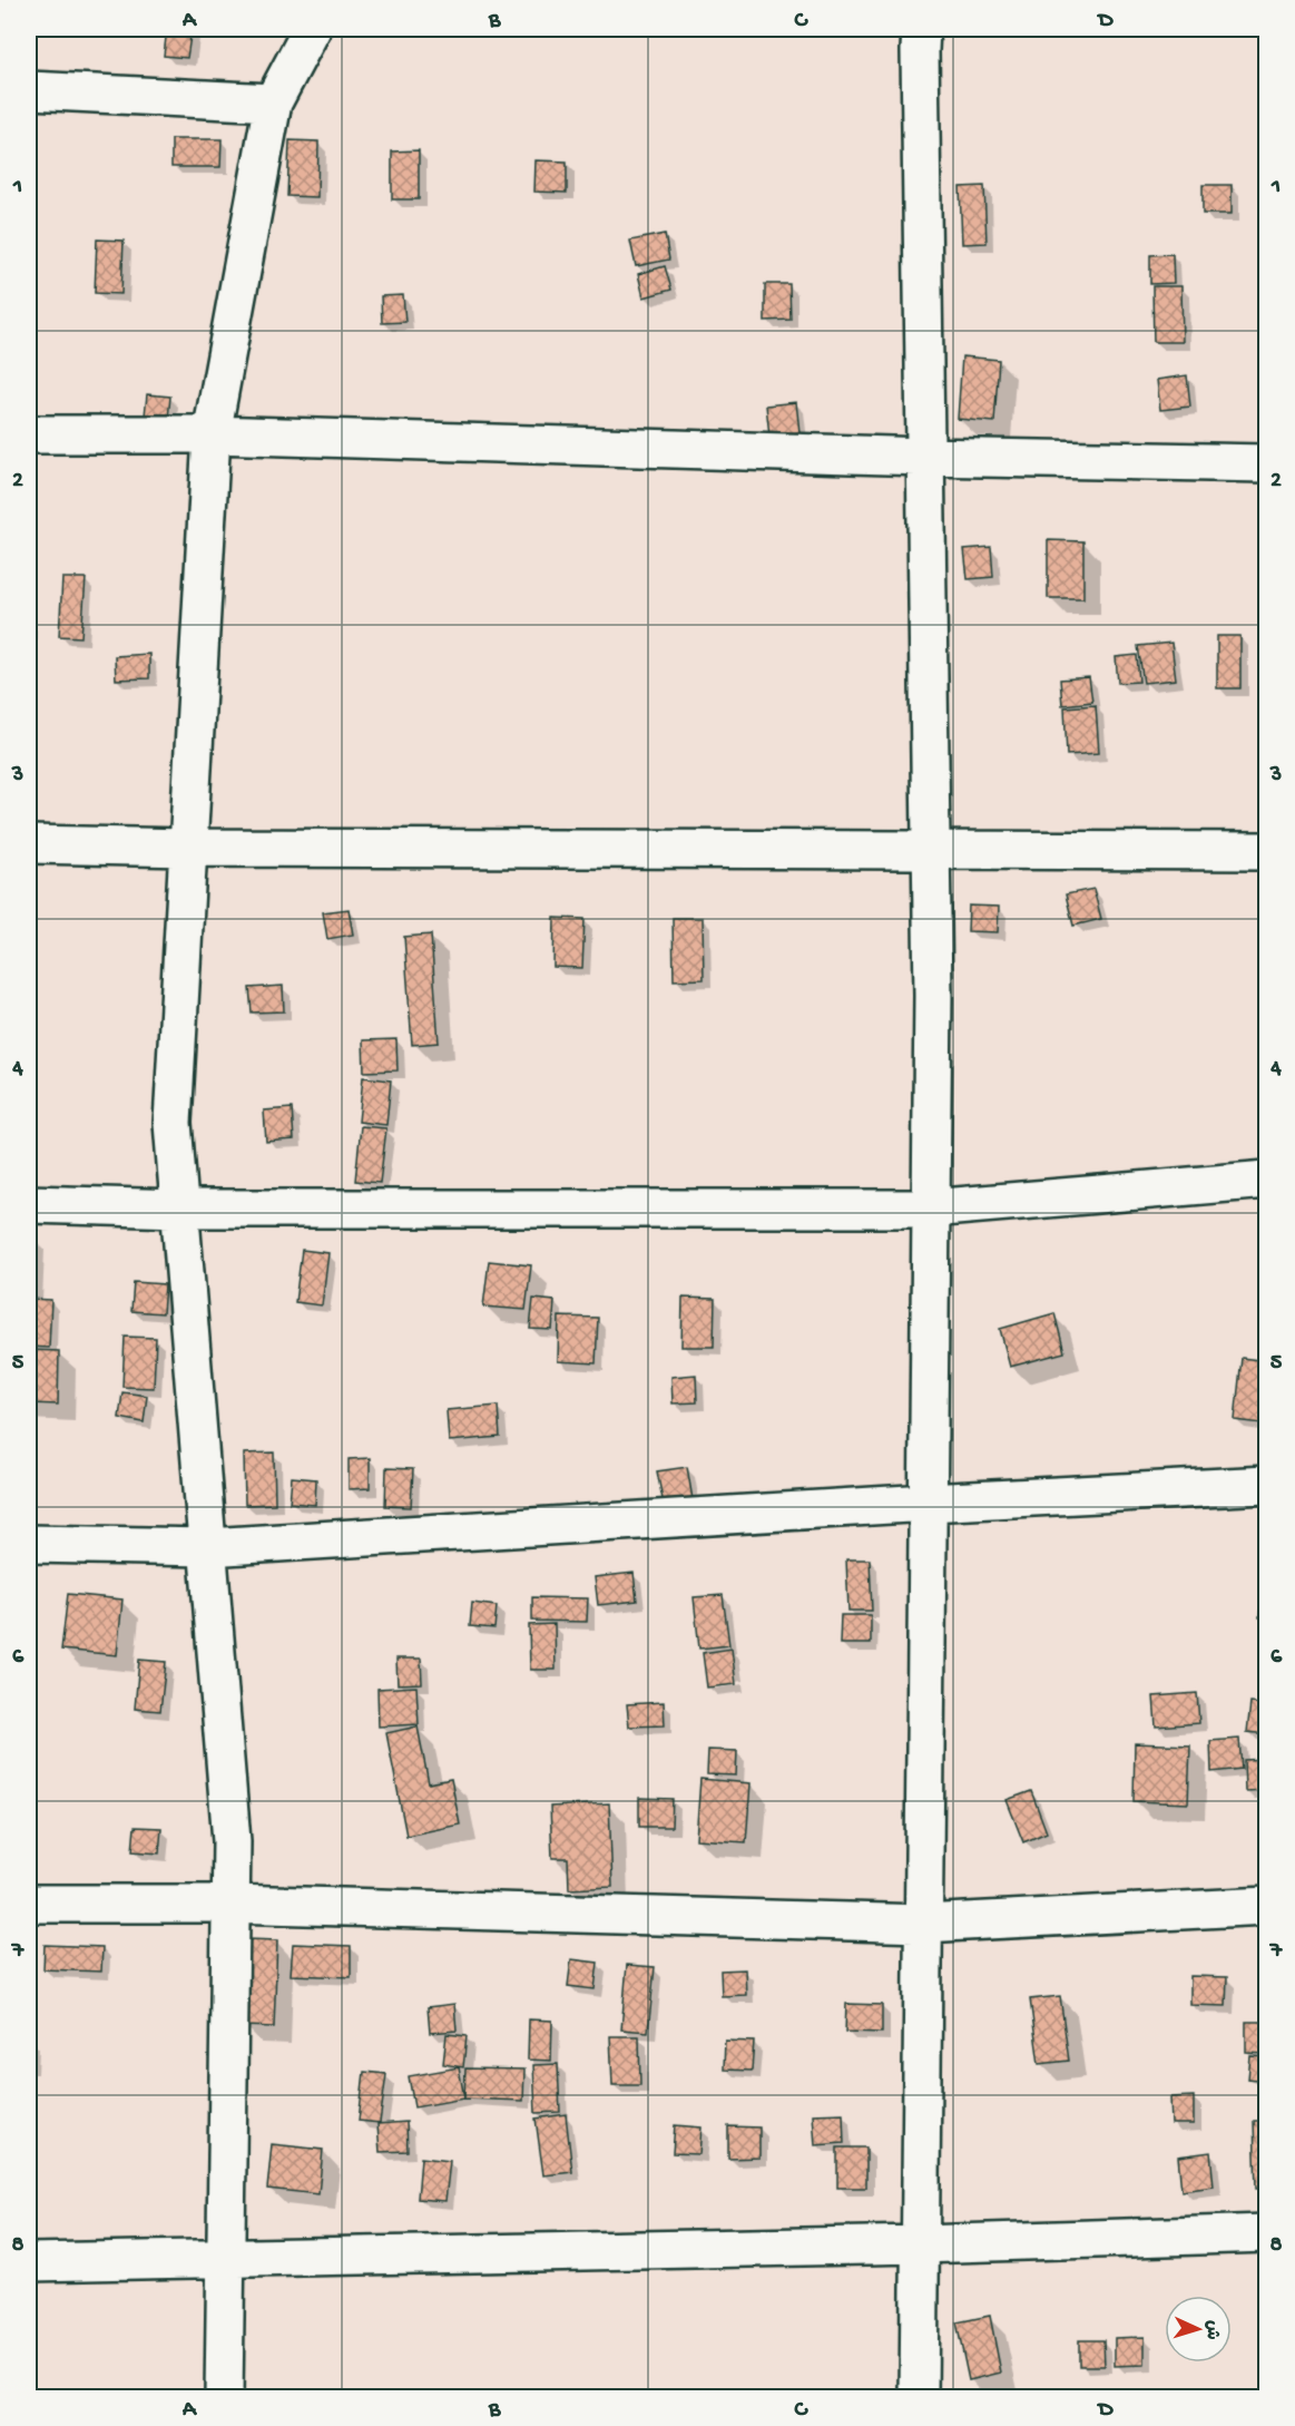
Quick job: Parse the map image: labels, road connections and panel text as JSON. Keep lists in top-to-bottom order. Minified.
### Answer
{"north":"right","grid":{"columns":["A","B","C","D"],"rows":["1","2","3","4","5","6","7","8"]}}
